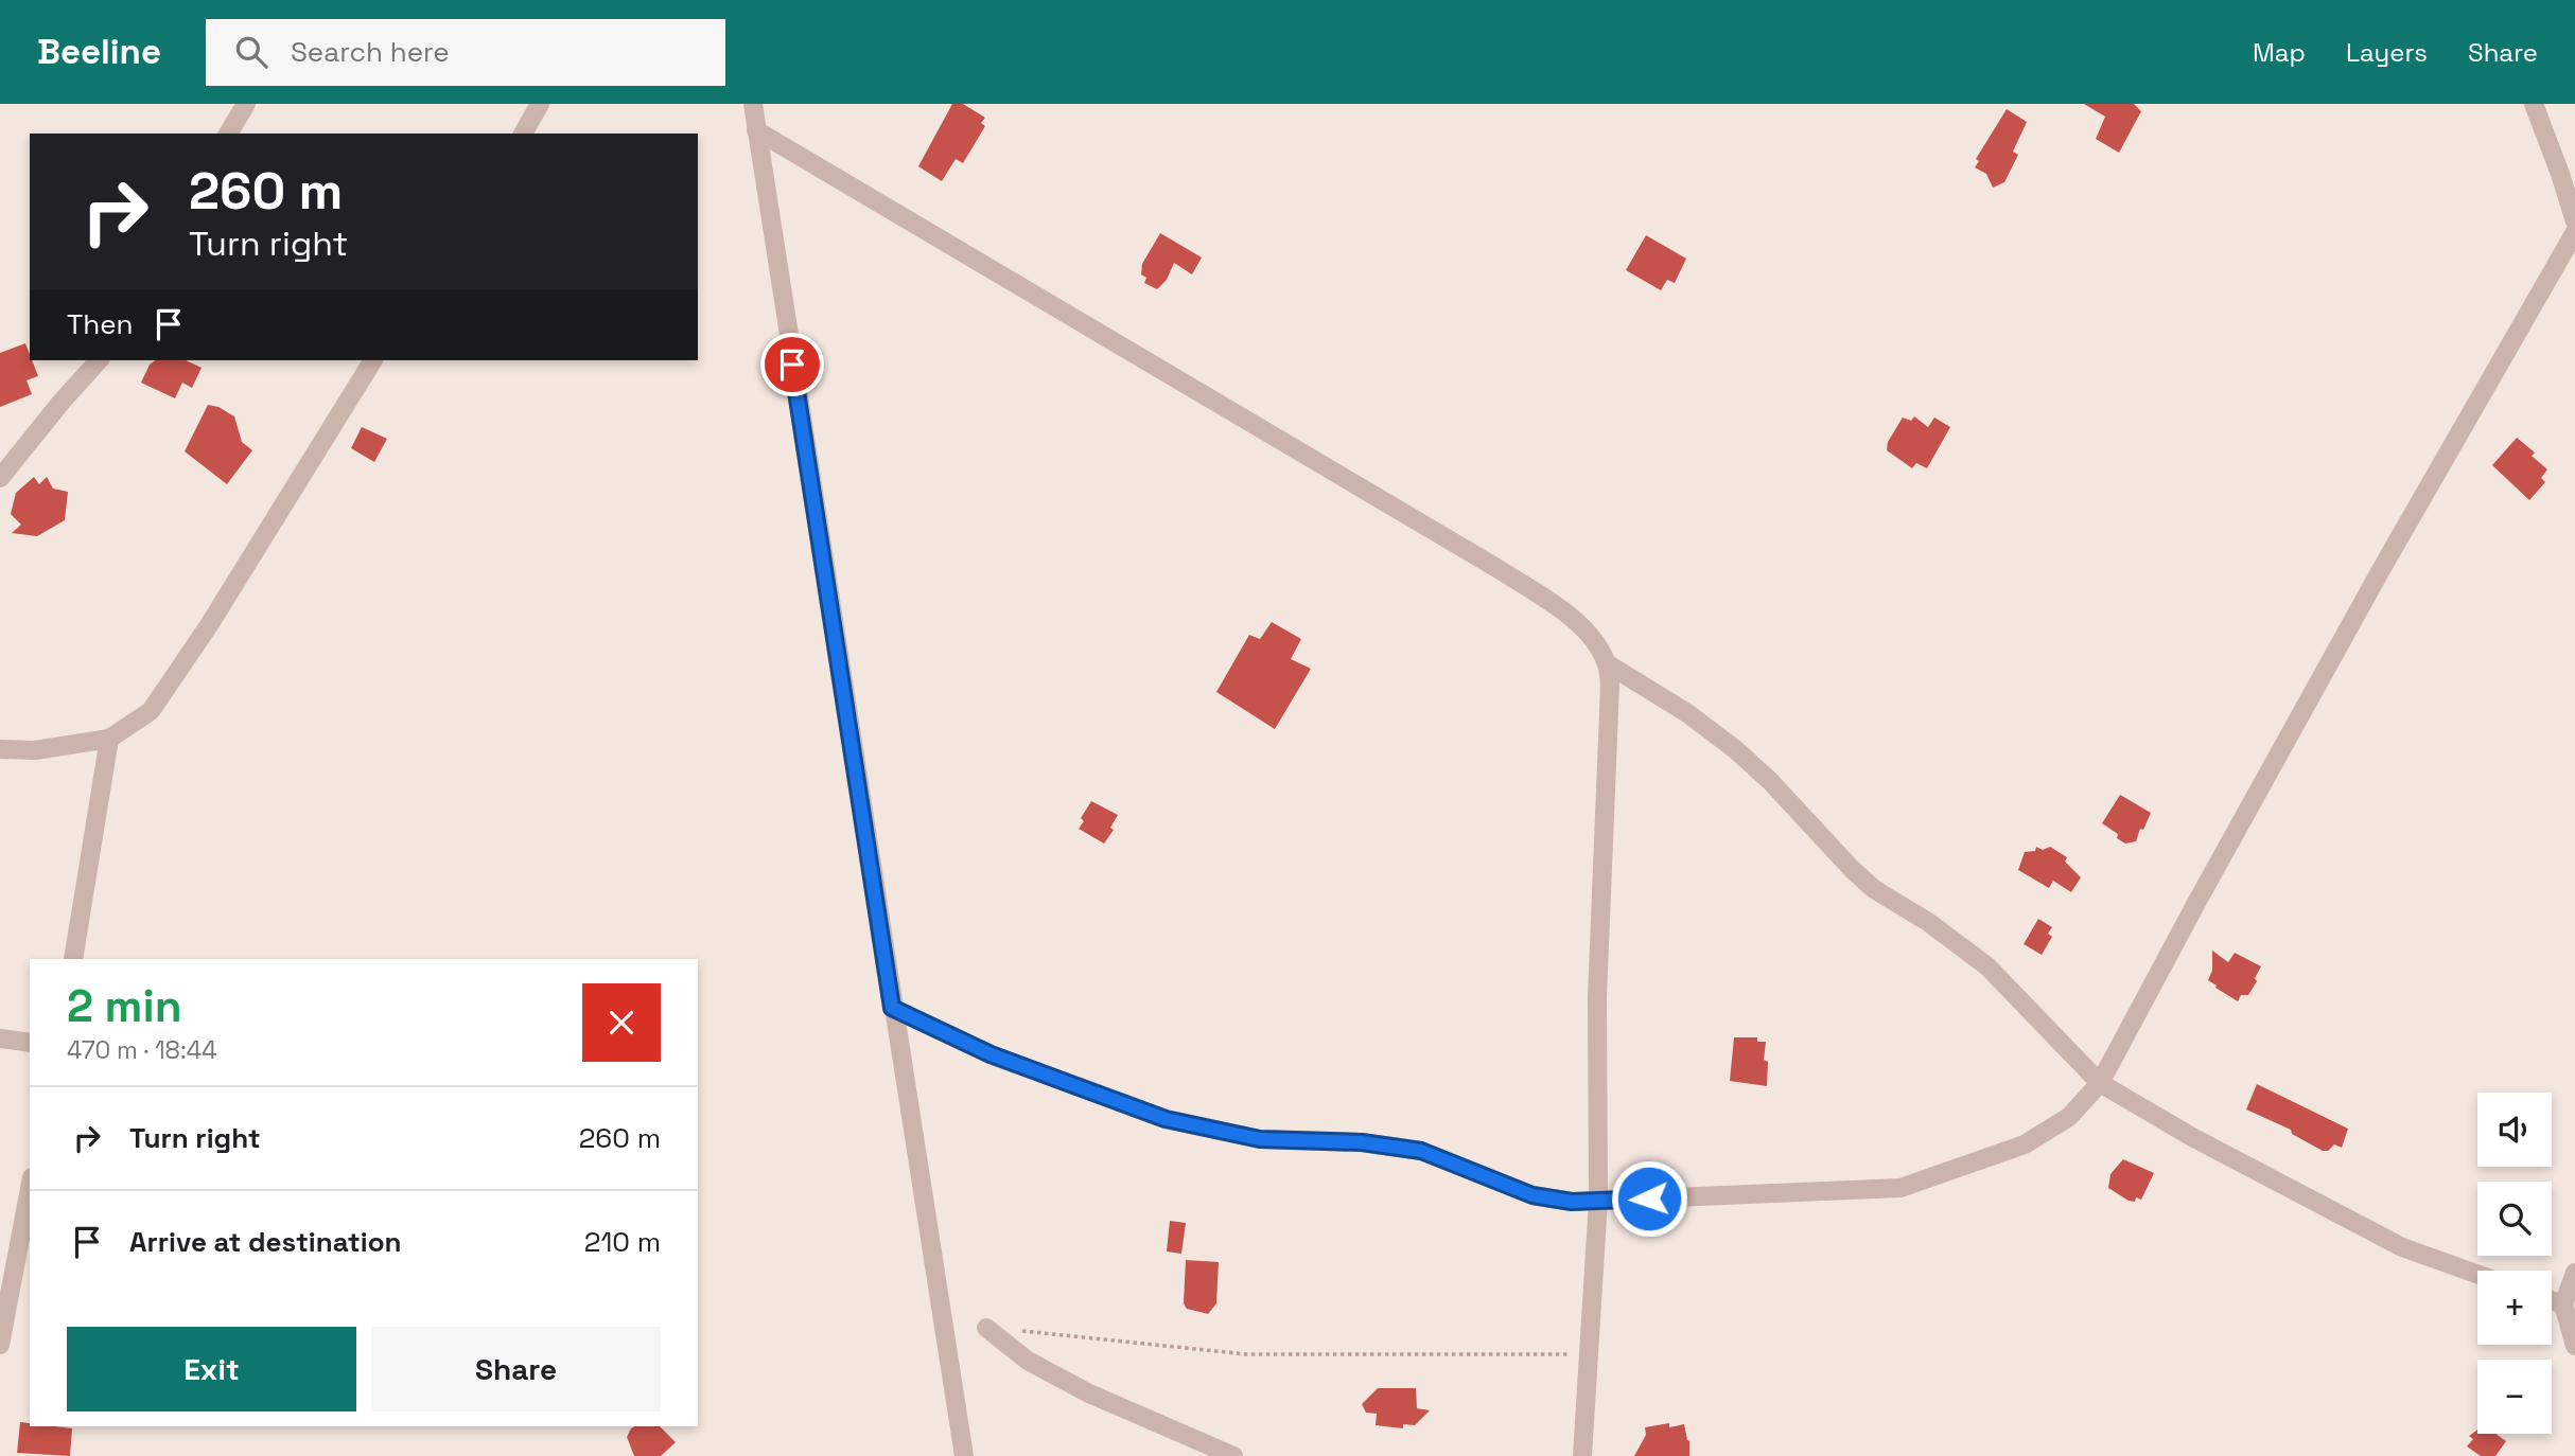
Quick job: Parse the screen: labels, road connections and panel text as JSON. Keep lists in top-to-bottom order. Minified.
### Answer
{"page":{"header":"Beeline","search":"Search here","nav":["Map","Layers","Share"],"turn":["260 m","Turn right"],"then":"Then","heading":["2 min","470 m · 18:44"],"list":[{"name":"Turn right","value":"260 m"},{"name":"Arrive at destination","value":"210 m"}],"map_buttons":["+","−"],"buttons":["Exit","Share"]}}
